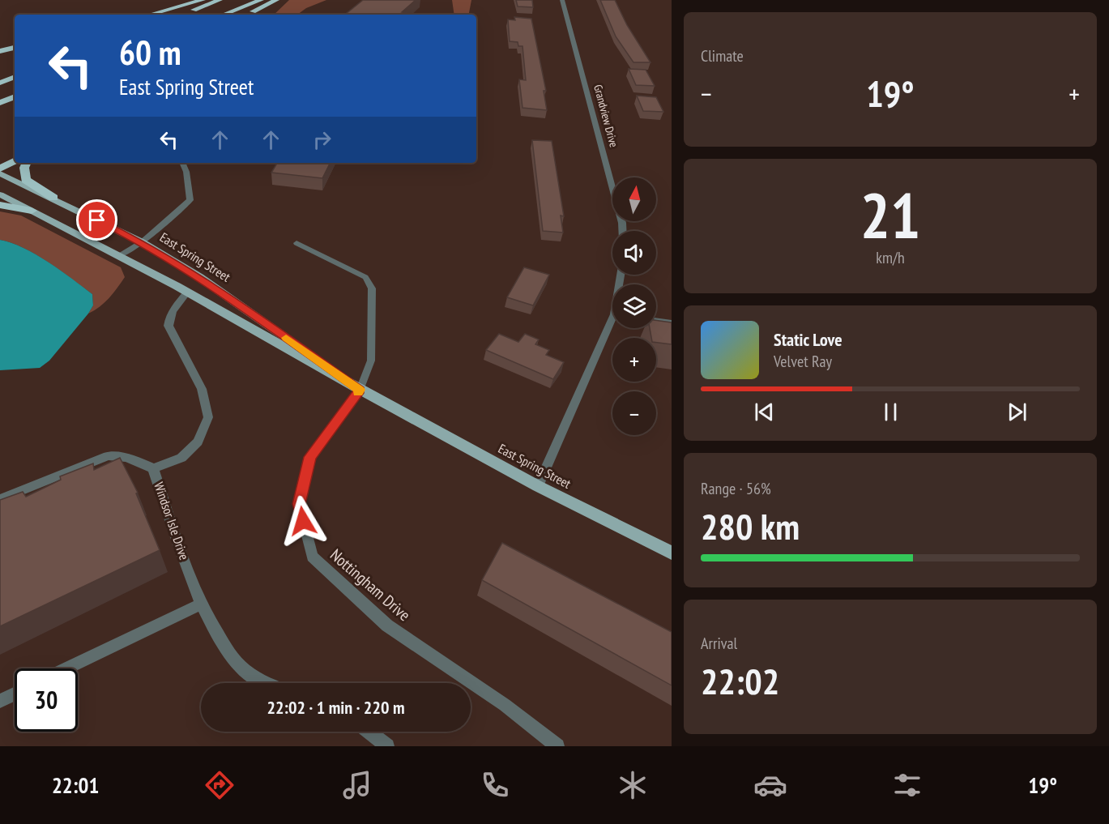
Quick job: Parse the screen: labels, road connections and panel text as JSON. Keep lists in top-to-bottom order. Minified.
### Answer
{"streets":{"main road":["East Spring Street"],"street":["Grandview Drive","Windsor Isle Drive","Nottingham Drive"]},"crossings":[["East Spring Street","Windsor Isle Drive"],["East Spring Street","Nottingham Drive"]],"north":"top","page":{"tile":["Climate",["21","km/h"],["Range · 56%","280 km"],["Arrival","22:02"]],"turn":["60 m","East Spring Street"],"heat":["−","19°","+"],"map_buttons":["+","−"],"song":["Static Love","Velvet Ray"],"limit":"30","trip":"22:02 · 1 min · 220 m","tabs":["22:01","19°"]}}
